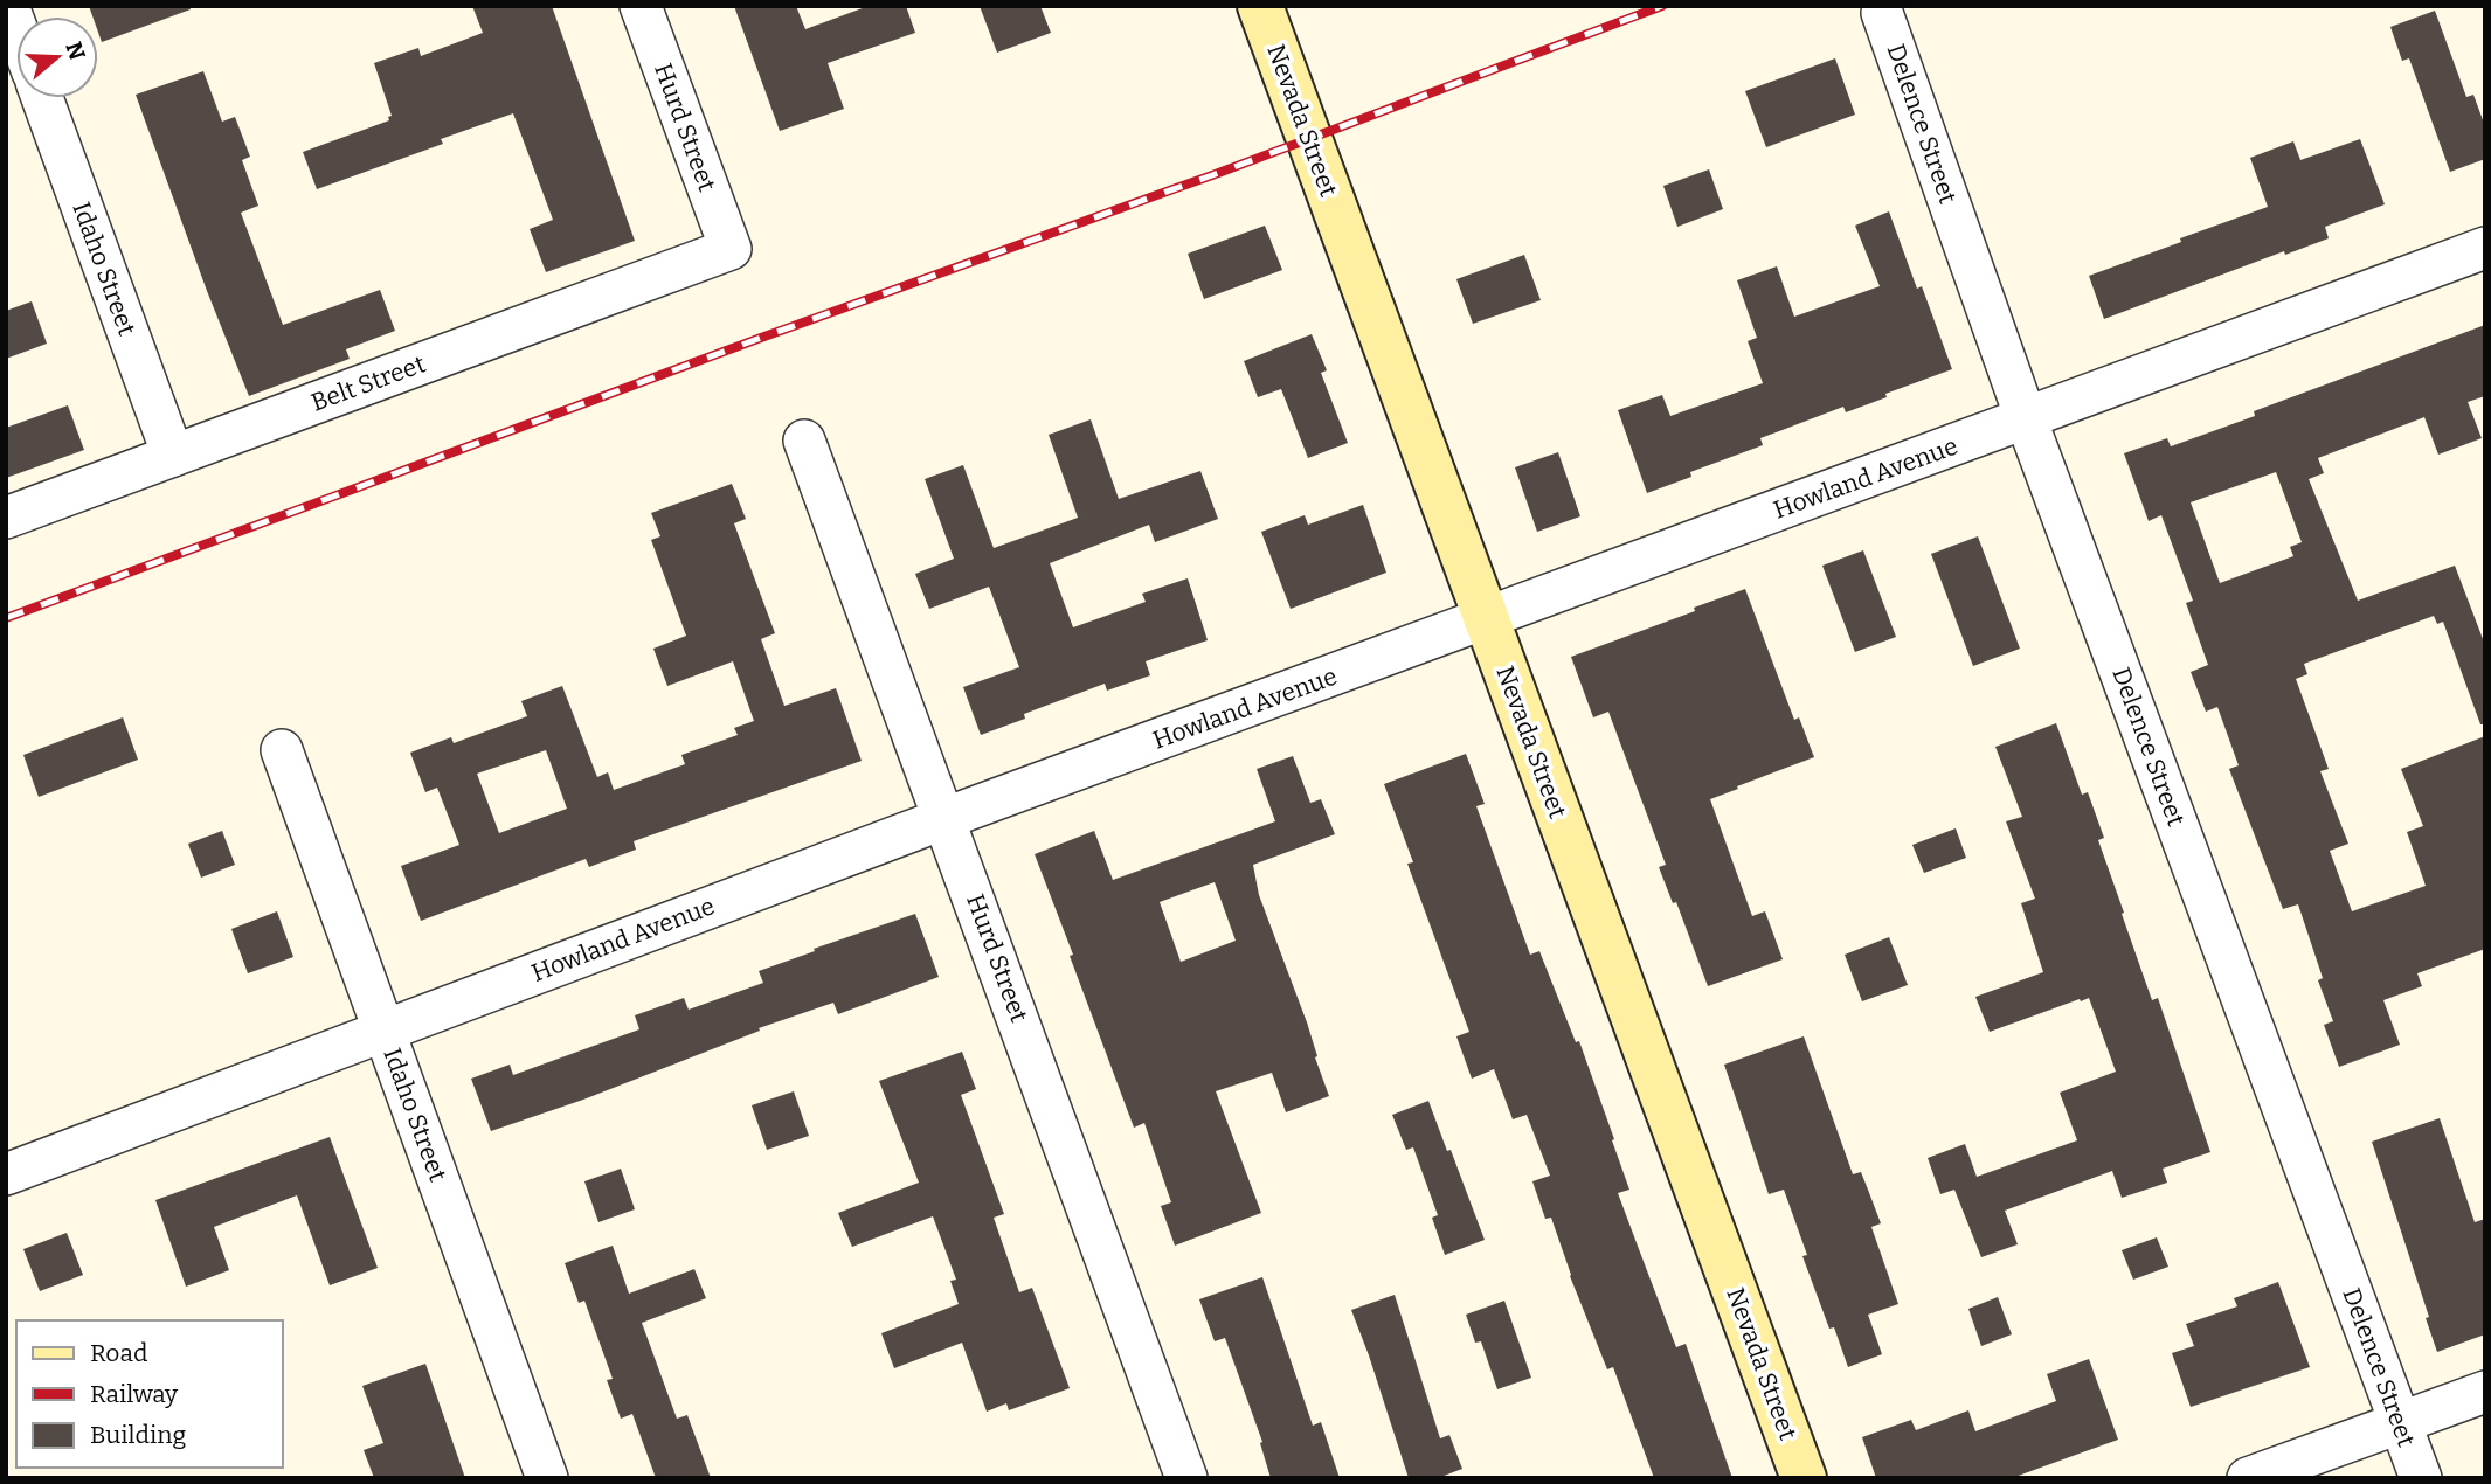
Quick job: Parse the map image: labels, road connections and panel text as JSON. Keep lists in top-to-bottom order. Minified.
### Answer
{"streets":{"street":["Nevada Street","Delence Street","Hurd Street","Idaho Street","Belt Street","Howland Avenue"]},"crossings":[["Nevada Street","Howland Avenue"],["Delence Street","Howland Avenue"],["Hurd Street","Belt Street"],["Hurd Street","Howland Avenue"],["Idaho Street","Belt Street"],["Idaho Street","Howland Avenue"]],"legend":["Road","Railway","Building"],"north":"right"}
